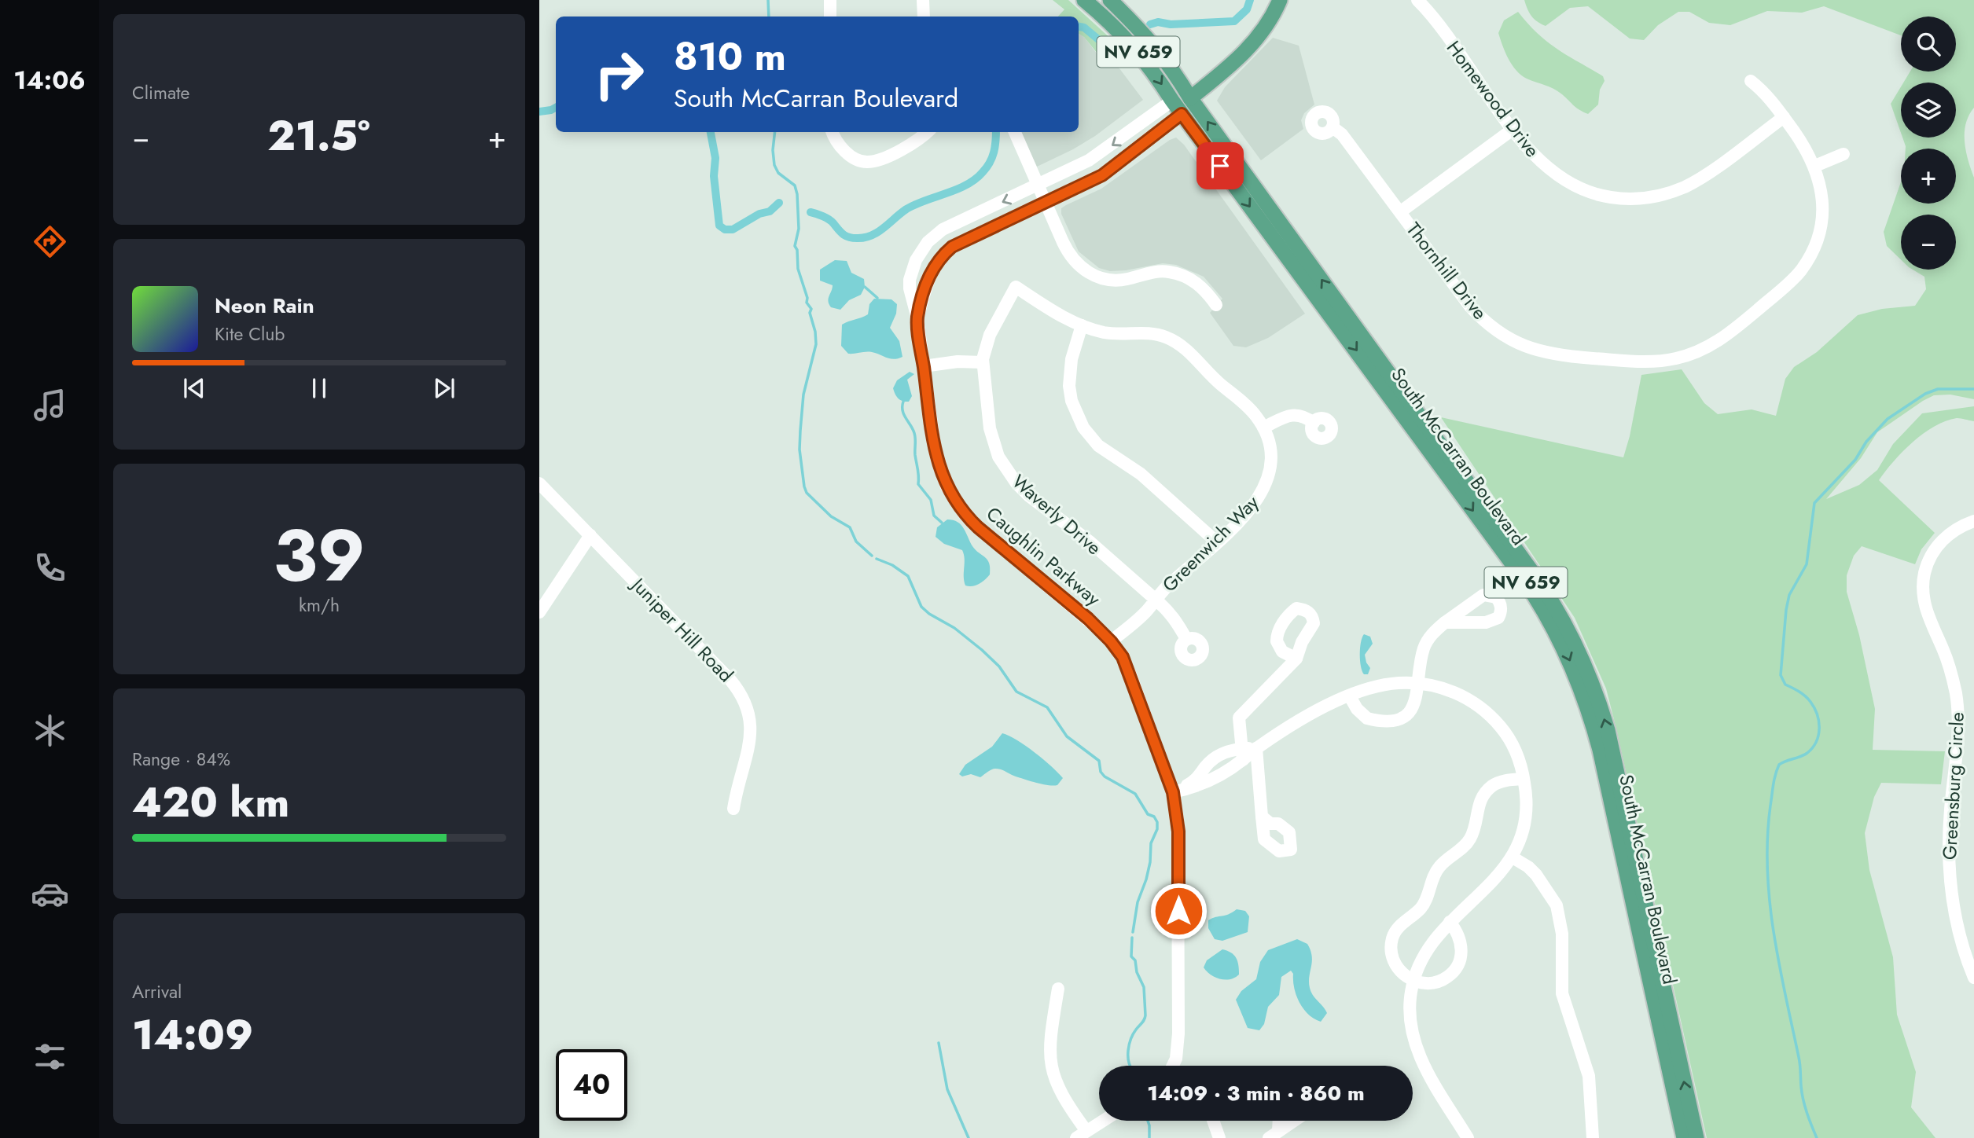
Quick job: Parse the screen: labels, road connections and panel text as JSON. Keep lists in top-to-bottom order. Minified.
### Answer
{"streets":{"main road":["NV 659","South McCarran Boulevard","Caughlin Parkway"],"street":["Homewood Drive","Thornhill Drive","Waverly Drive","Greenwich Way","Juniper Hill Road","Greensburg Circle"]},"crossings":[["Homewood Drive","Thornhill Drive"],["South McCarran Boulevard","Caughlin Parkway"],["Waverly Drive","Greenwich Way"],["Greenwich Way","Caughlin Parkway"]],"page":{"tabs":"14:06","tile":["Climate",["39","km/h"],["Range · 84%","420 km"],["Arrival","14:09"]],"map_buttons":["+","−"],"turn":["810 m","South McCarran Boulevard"],"heat":["−","21.5°","+"],"song":["Neon Rain","Kite Club"],"limit":"40","trip":"14:09 · 3 min · 860 m"}}
